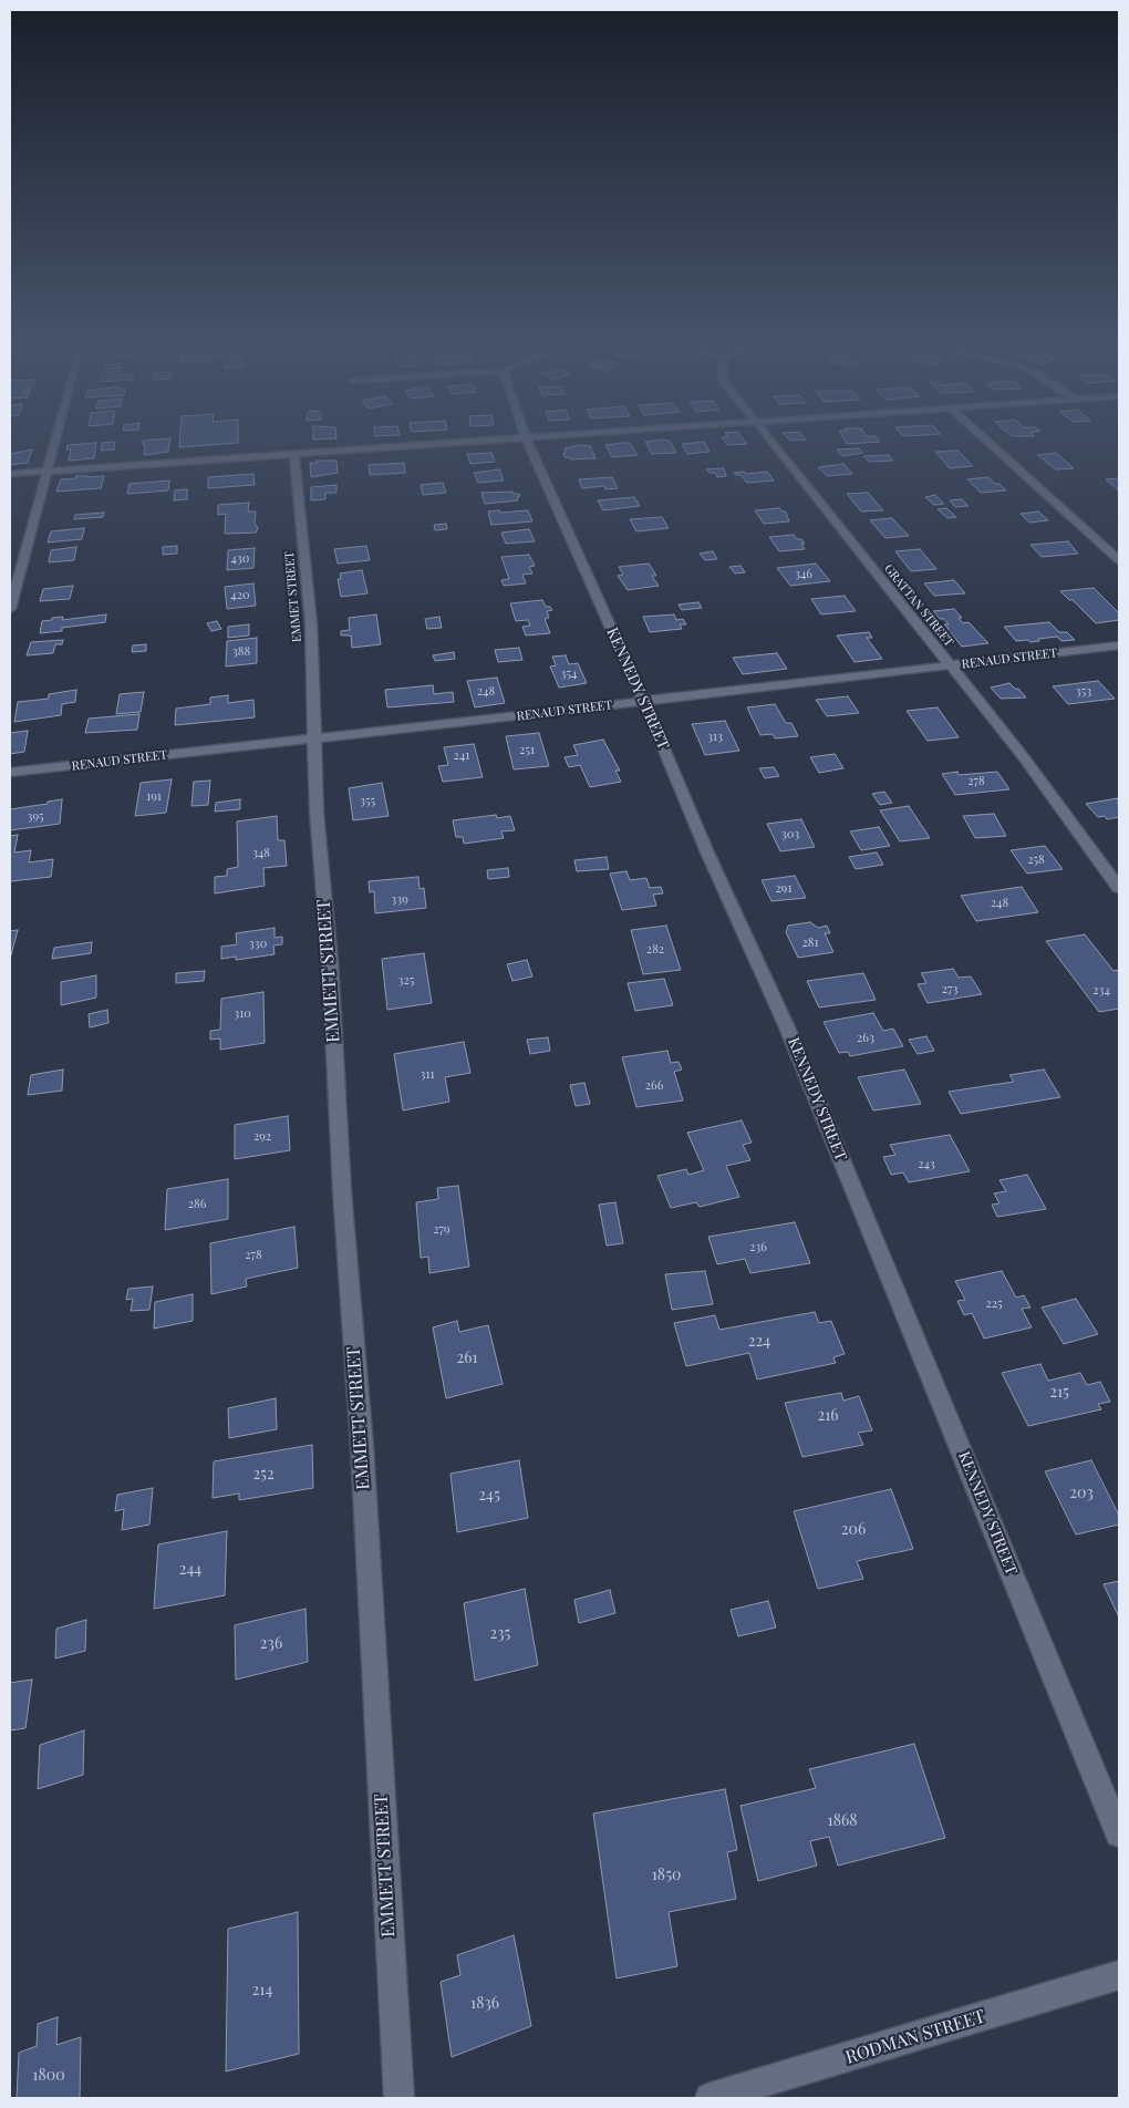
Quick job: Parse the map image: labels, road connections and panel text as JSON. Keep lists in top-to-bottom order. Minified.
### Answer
{"streets":{"street":["EMMET STREET","GRATTAN STREET","RENAUD STREET","KENNEDY STREET","EMMETT STREET","RODMAN STREET"]},"crossings":[["EMMET STREET","RENAUD STREET"],["EMMET STREET","EMMETT STREET"],["GRATTAN STREET","RENAUD STREET"],["RENAUD STREET","KENNEDY STREET"],["RENAUD STREET","EMMETT STREET"]],"house_numbers":["430","346","420","388","354","248","353","313","251","241","278","191","355","395","303","348","258","291","339","248","281","330","282","325","273","234","310","263","311","266","292","243","286","279","236","278","225","224","261","215","216","252","203","245","206","244","235","236","1868","1850","214","1836","1800"]}
